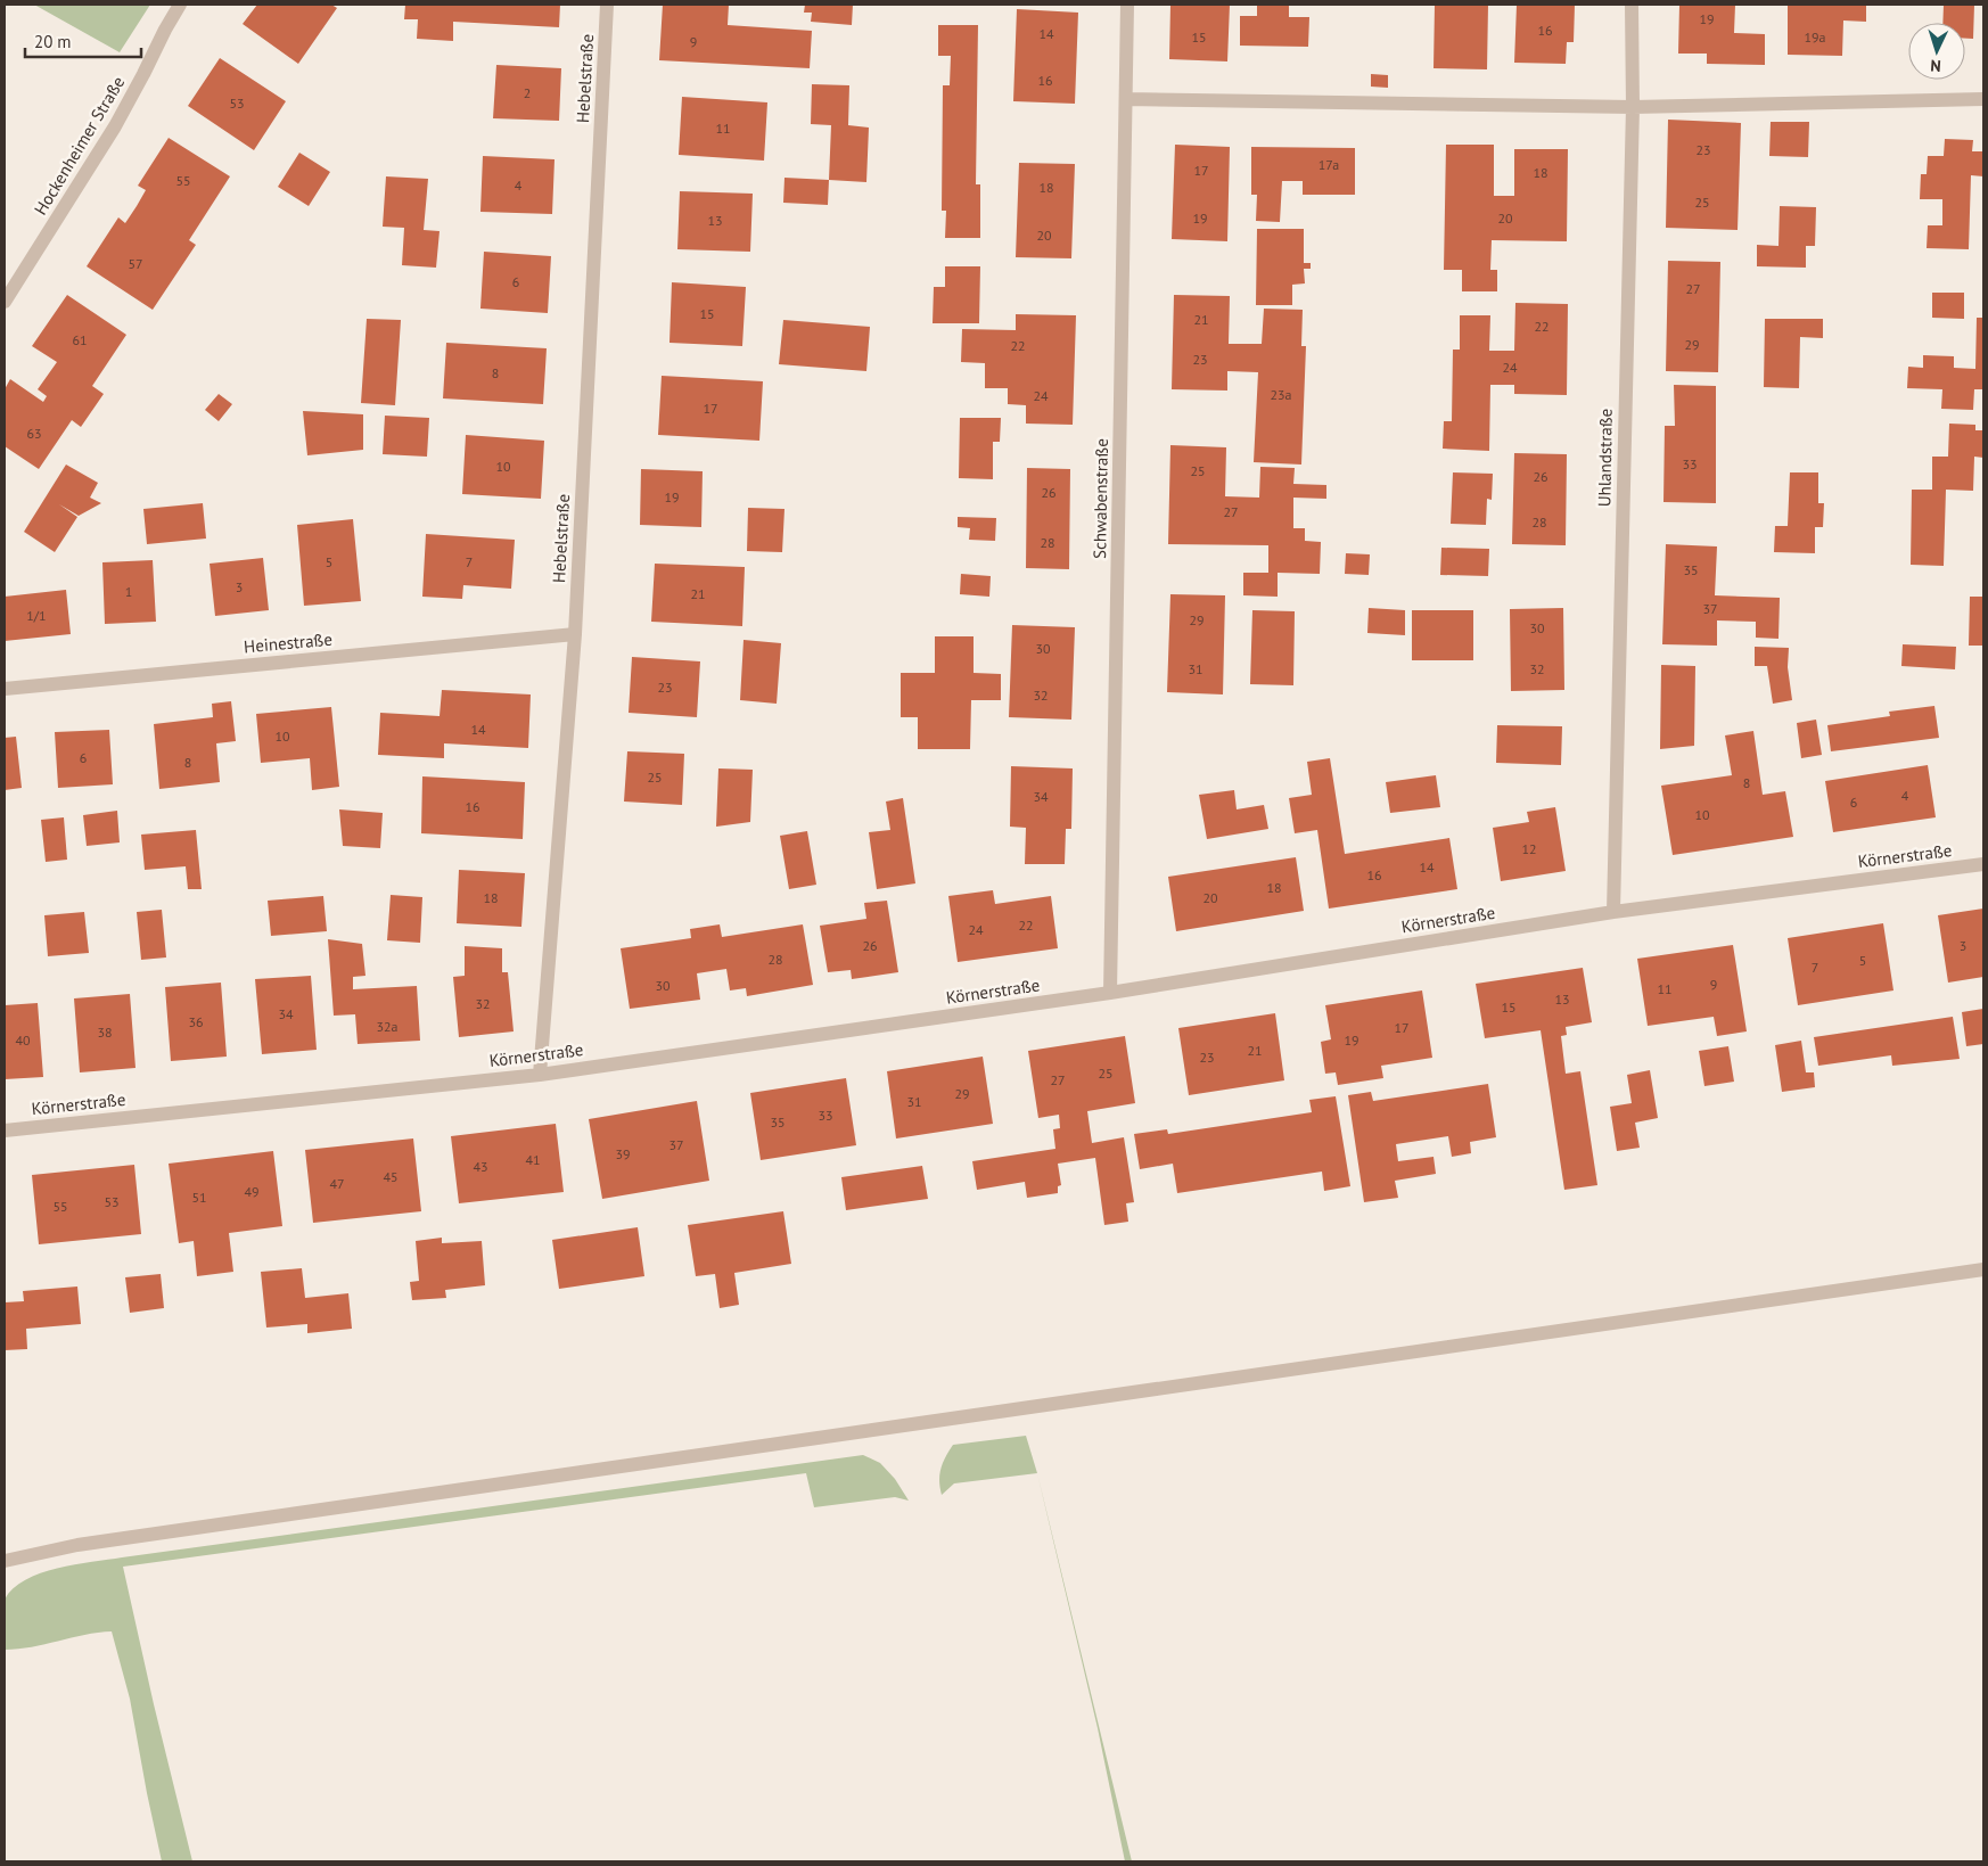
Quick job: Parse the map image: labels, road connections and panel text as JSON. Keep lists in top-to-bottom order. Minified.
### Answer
{"streets":{"street":["Hebelstraße","Hockenheimer Straße","Uhlandstraße","Schwabenstraße","Heinestraße","Körnerstraße"]},"crossings":[["Hebelstraße","Heinestraße"],["Hebelstraße","Körnerstraße"],["Uhlandstraße","Körnerstraße"],["Schwabenstraße","Körnerstraße"]],"house_numbers":["19","16","14","15","19a","9","16","2","53","11","23","17a","17","18","55","4","18","25","19","20","13","20","57","6","27","15","21","22","61","29","22","23","24","8","23a","24","17","63","33","10","25","26","26","19","27","28","28","5","7","35","3","1","21","37","1/1","29","30","30","31","32","23","32","14","10","6","8","25","8","4","34","6","16","10","12","14","16","18","18","20","22","24","26","3","28","5","7","9","30","11","13","32","15","34","36","32a","17","38","40","19","21","23","25","27","29","31","33","35","37","39","41","43","45","47","49","51","53","55"],"scale_bar":"20 m","north":"bottom"}
